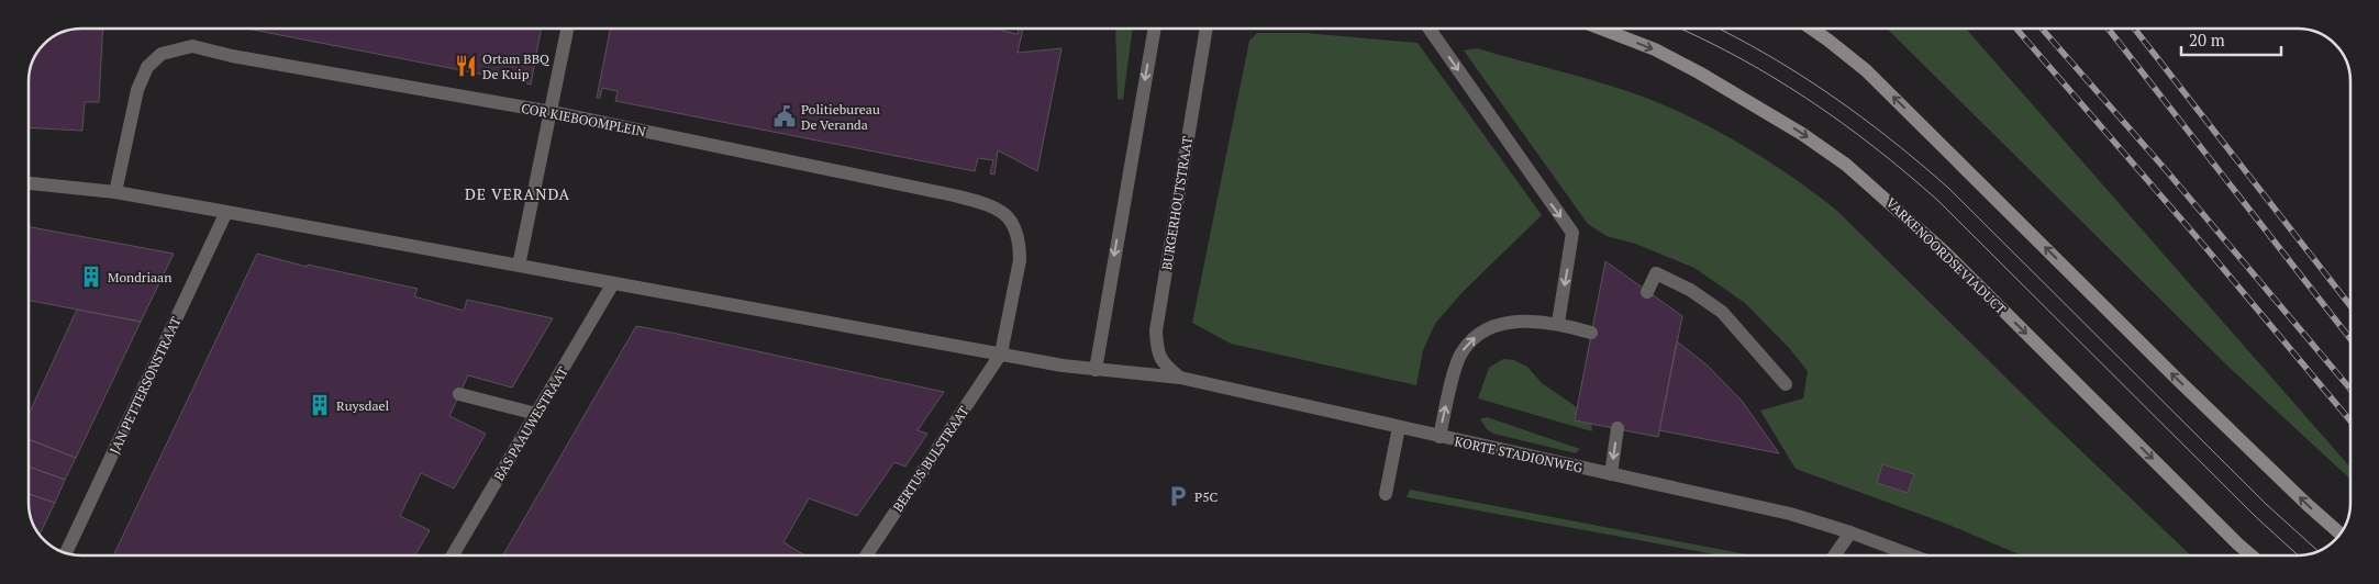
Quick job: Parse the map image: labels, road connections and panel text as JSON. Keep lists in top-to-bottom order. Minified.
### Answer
{"streets":{"main road":["VARKENOORDSEVIADUCT"],"street":["COR KIEBOOMPLEIN","BURGERHOUTSTRAAT","JAN PETTERSONSTRAAT","BAS PAAUWESTRAAT","KORTE STADIONWEG","BERTUS BULSTRAAT"]},"crossings":[["COR KIEBOOMPLEIN","BERTUS BULSTRAAT"],["BURGERHOUTSTRAAT","KORTE STADIONWEG"]],"districts":["DE VERANDA"],"places":{"restaurant":["Ortam BBQ De Kuip"],"public building":["Politiebureau De Veranda"],"building":["Mondriaan","Ruysdael"],"parking":["P5C"]},"scale_bar":"20 m"}
